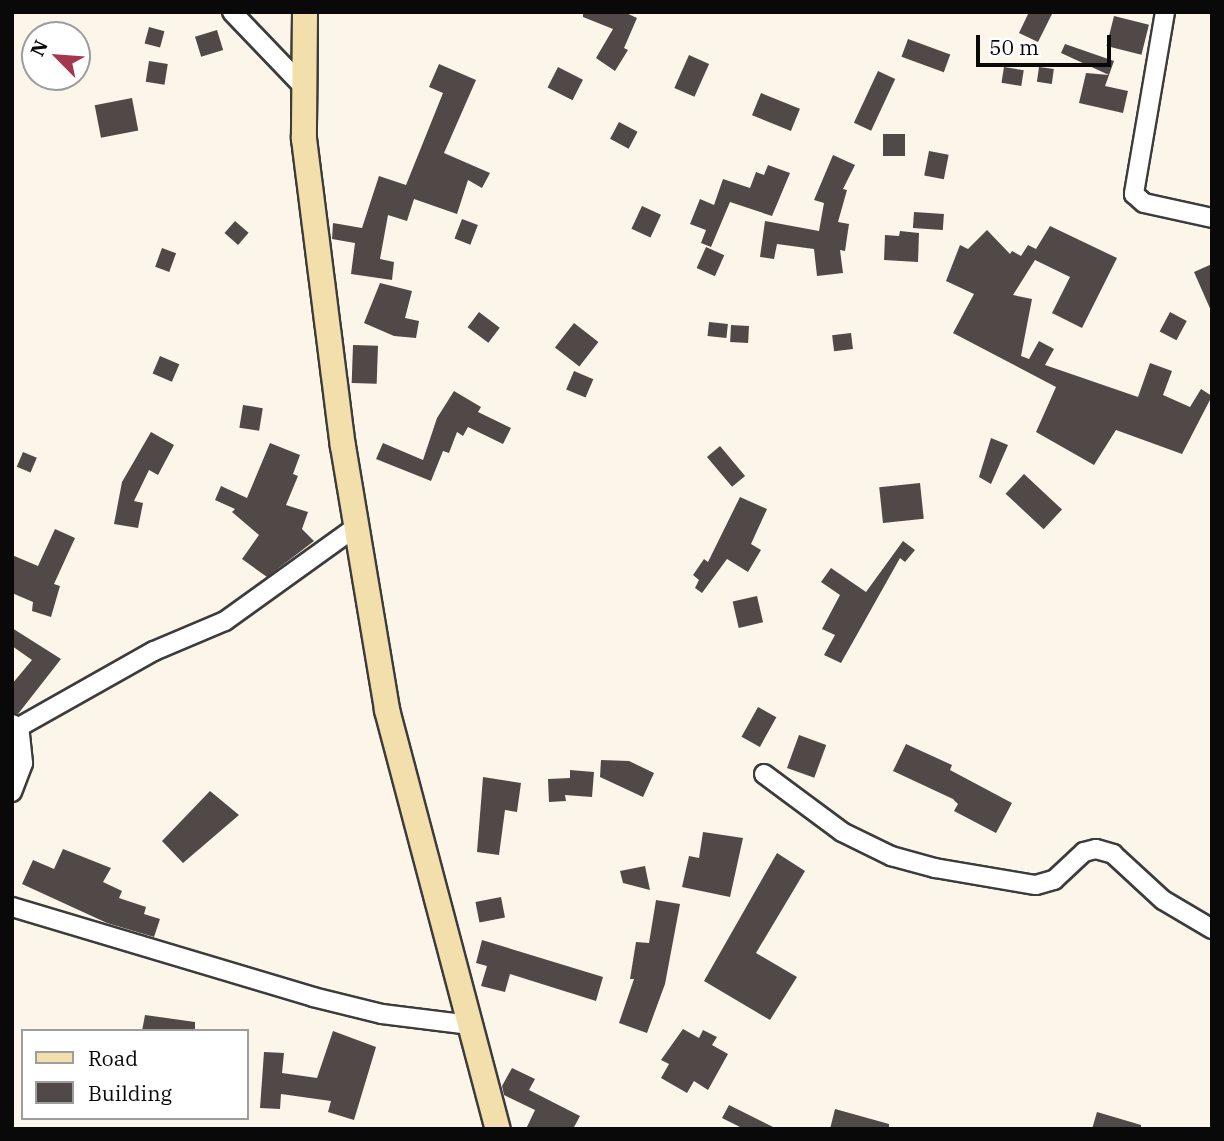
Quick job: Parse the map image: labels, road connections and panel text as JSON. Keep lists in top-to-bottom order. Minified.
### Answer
{"legend":["Road","Building"],"scale_bar":"50 m","north":"top left"}
